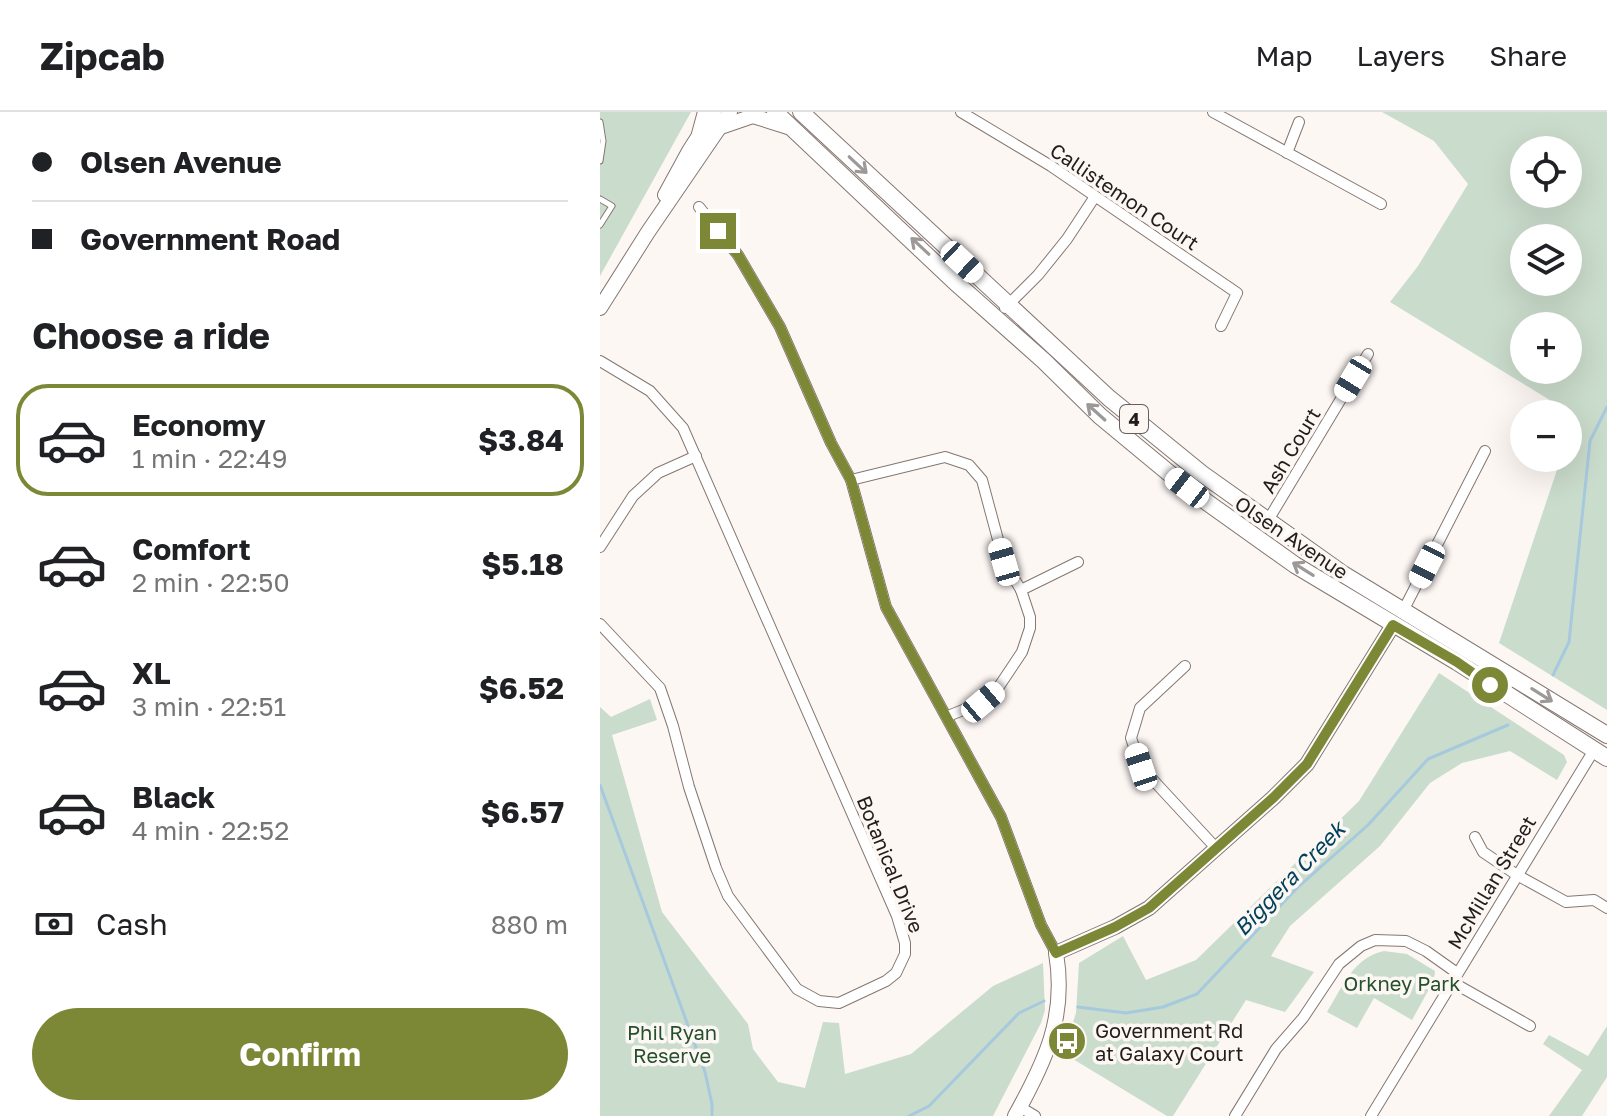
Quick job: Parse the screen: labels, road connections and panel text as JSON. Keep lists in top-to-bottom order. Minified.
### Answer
{"streets":{"main road":["4","Olsen Avenue"],"street":["Callistemon Court","Ash Court","Botanical Drive","McMillan Street"]},"crossings":[["Ash Court","Olsen Avenue"],["Olsen Avenue","McMillan Street"]],"water":["Biggera Creek"],"parks":["Orkney Park","Phil Ryan Reserve"],"places":{"bus stop":["Government Rd at Galaxy Court"]},"page":{"header":"Zipcab","nav":["Map","Layers","Share"],"banner":["Olsen Avenue","Government Road"],"map_buttons":["+","−"],"heading":"Choose a ride","list":[{"name":"Economy","note":"1 min · 22:49","value":"$3.84"},{"name":"Comfort","note":"2 min · 22:50","value":"$5.18"},{"name":"XL","note":"3 min · 22:51","value":"$6.52"},{"name":"Black","note":"4 min · 22:52","value":"$6.57"}],"pay":["Cash","880 m"],"buttons":"Confirm"}}
